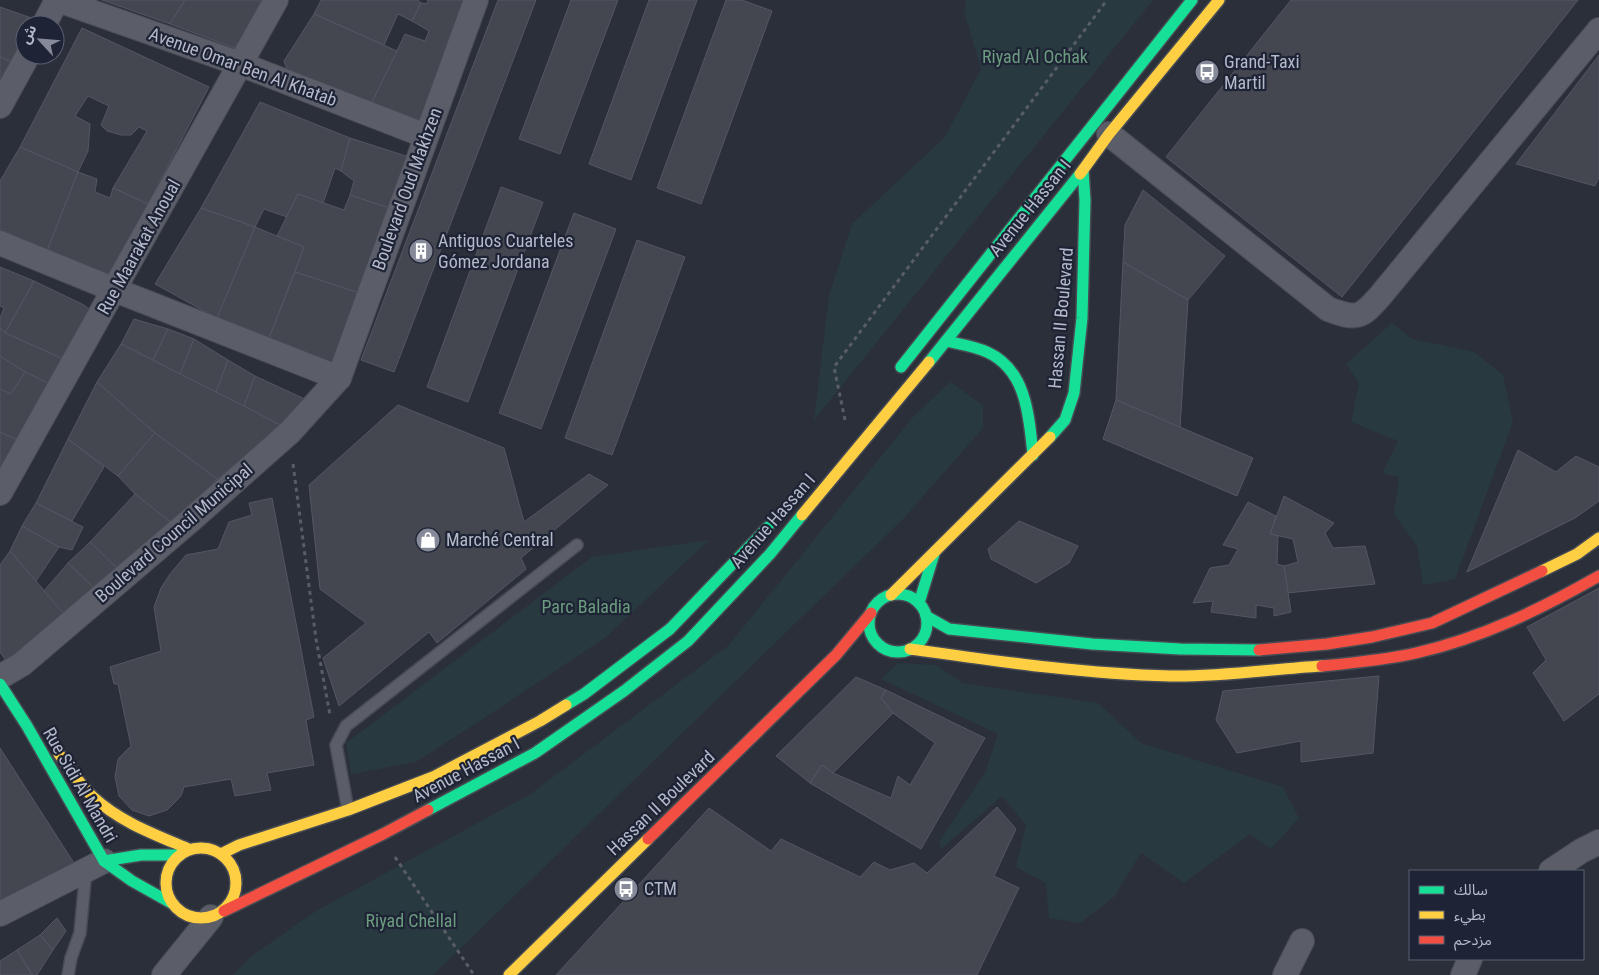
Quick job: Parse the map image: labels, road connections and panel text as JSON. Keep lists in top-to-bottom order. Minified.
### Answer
{"streets":{"main road":["Avenue Hassan I","Hassan II Boulevard","Rue Sidi Al Mandri"],"street":["Avenue Omar Ben Al Khatab","Boulevard Oud Makhzen","Rue Maarakat Anoual","Boulevard Council Municipal"]},"crossings":[["Avenue Omar Ben Al Khatab","Boulevard Oud Makhzen"],["Avenue Omar Ben Al Khatab","Rue Maarakat Anoual"],["Boulevard Oud Makhzen","Boulevard Council Municipal"],["Avenue Hassan I","Hassan II Boulevard"],["Avenue Hassan I","Rue Sidi Al Mandri"]],"parks":["Riyad Al Ochak","Parc Baladia","Riyad Chellal"],"places":{"bus stop":["Grand-Taxi Martil","CTM"],"building":["Antiguos Cuarteles Gómez Jordana"],"shop":["Marché Central"]},"legend":["سالك","بطيء","مزدحم"],"north":"top left"}
